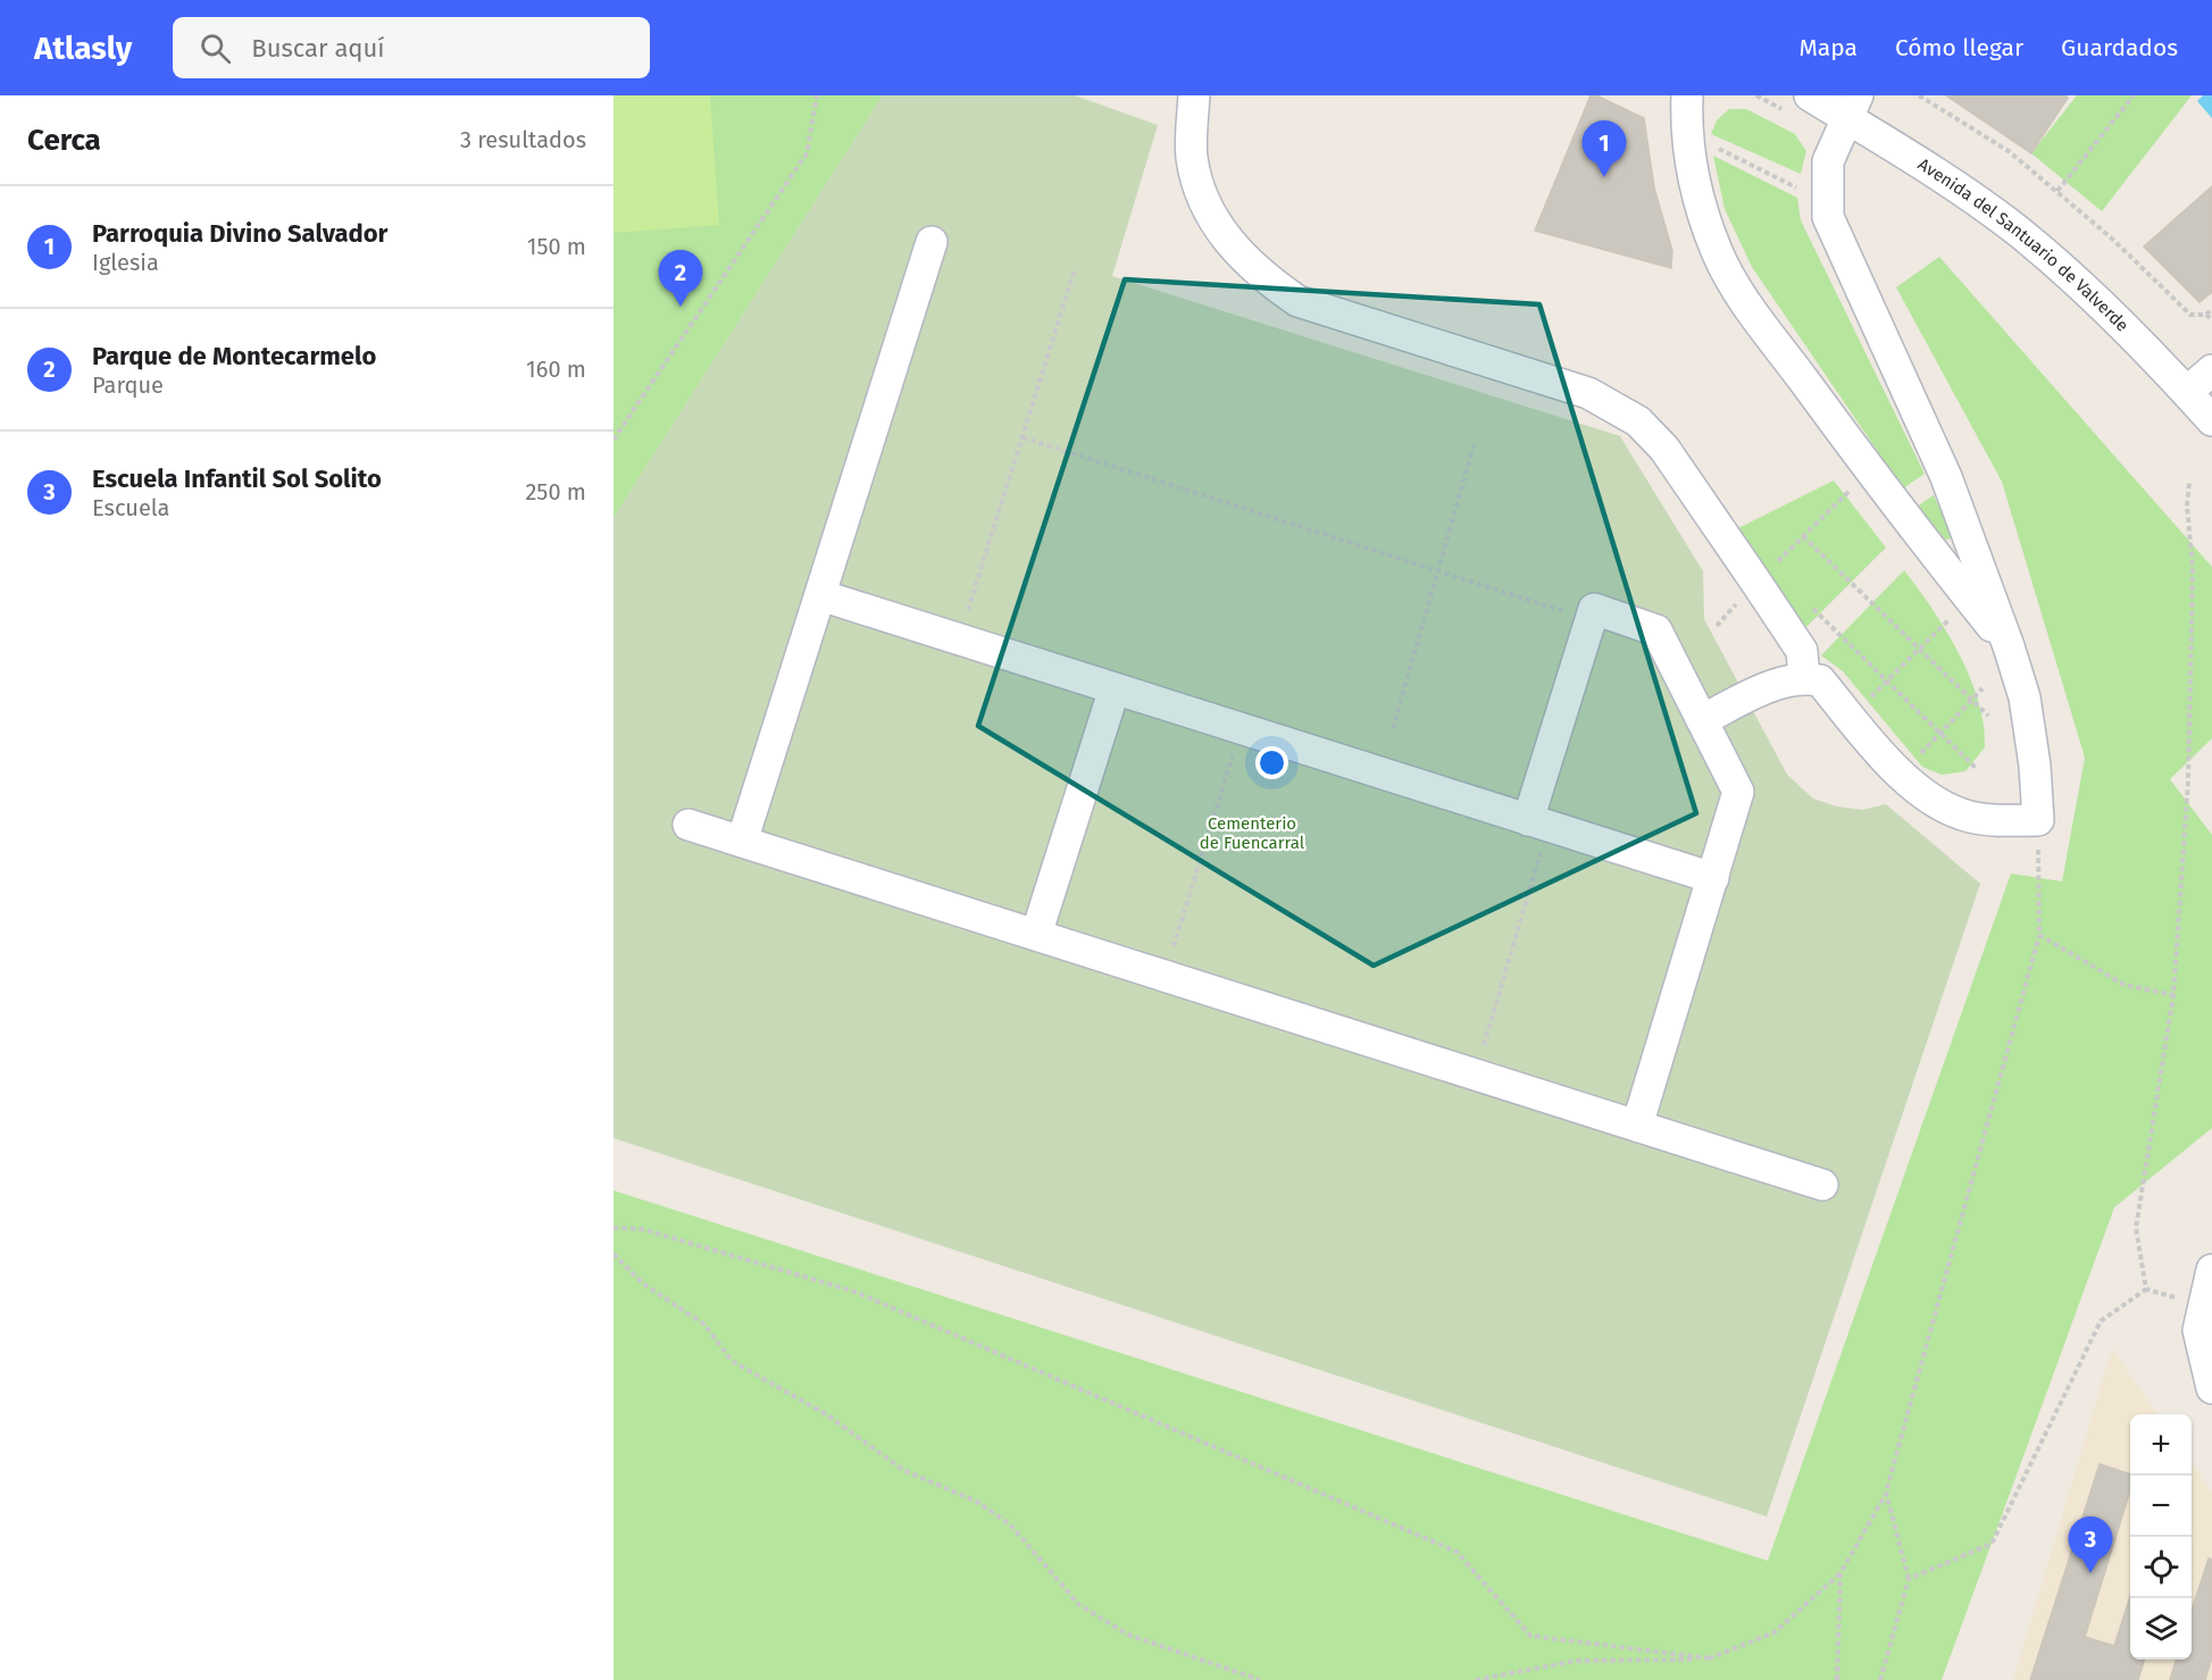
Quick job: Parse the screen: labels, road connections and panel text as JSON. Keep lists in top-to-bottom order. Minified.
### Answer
{"streets":{"street":["Avenida del Santuario de Valverde"]},"parks":["Cementerio de Fuencarral"],"page":{"header":"Atlasly","search":"Buscar aquí","nav":["Mapa","Cómo llegar","Guardados"],"heading":["Cerca","3 resultados"],"pins":["1","2","3"],"list":[{"mark":"1","name":"Parroquia Divino Salvador","note":"Iglesia","value":"150 m"},{"mark":"2","name":"Parque de Montecarmelo","note":"Parque","value":"160 m"},{"mark":"3","name":"Escuela Infantil Sol Solito","note":"Escuela","value":"250 m"}],"map_buttons":["+","−"]}}
